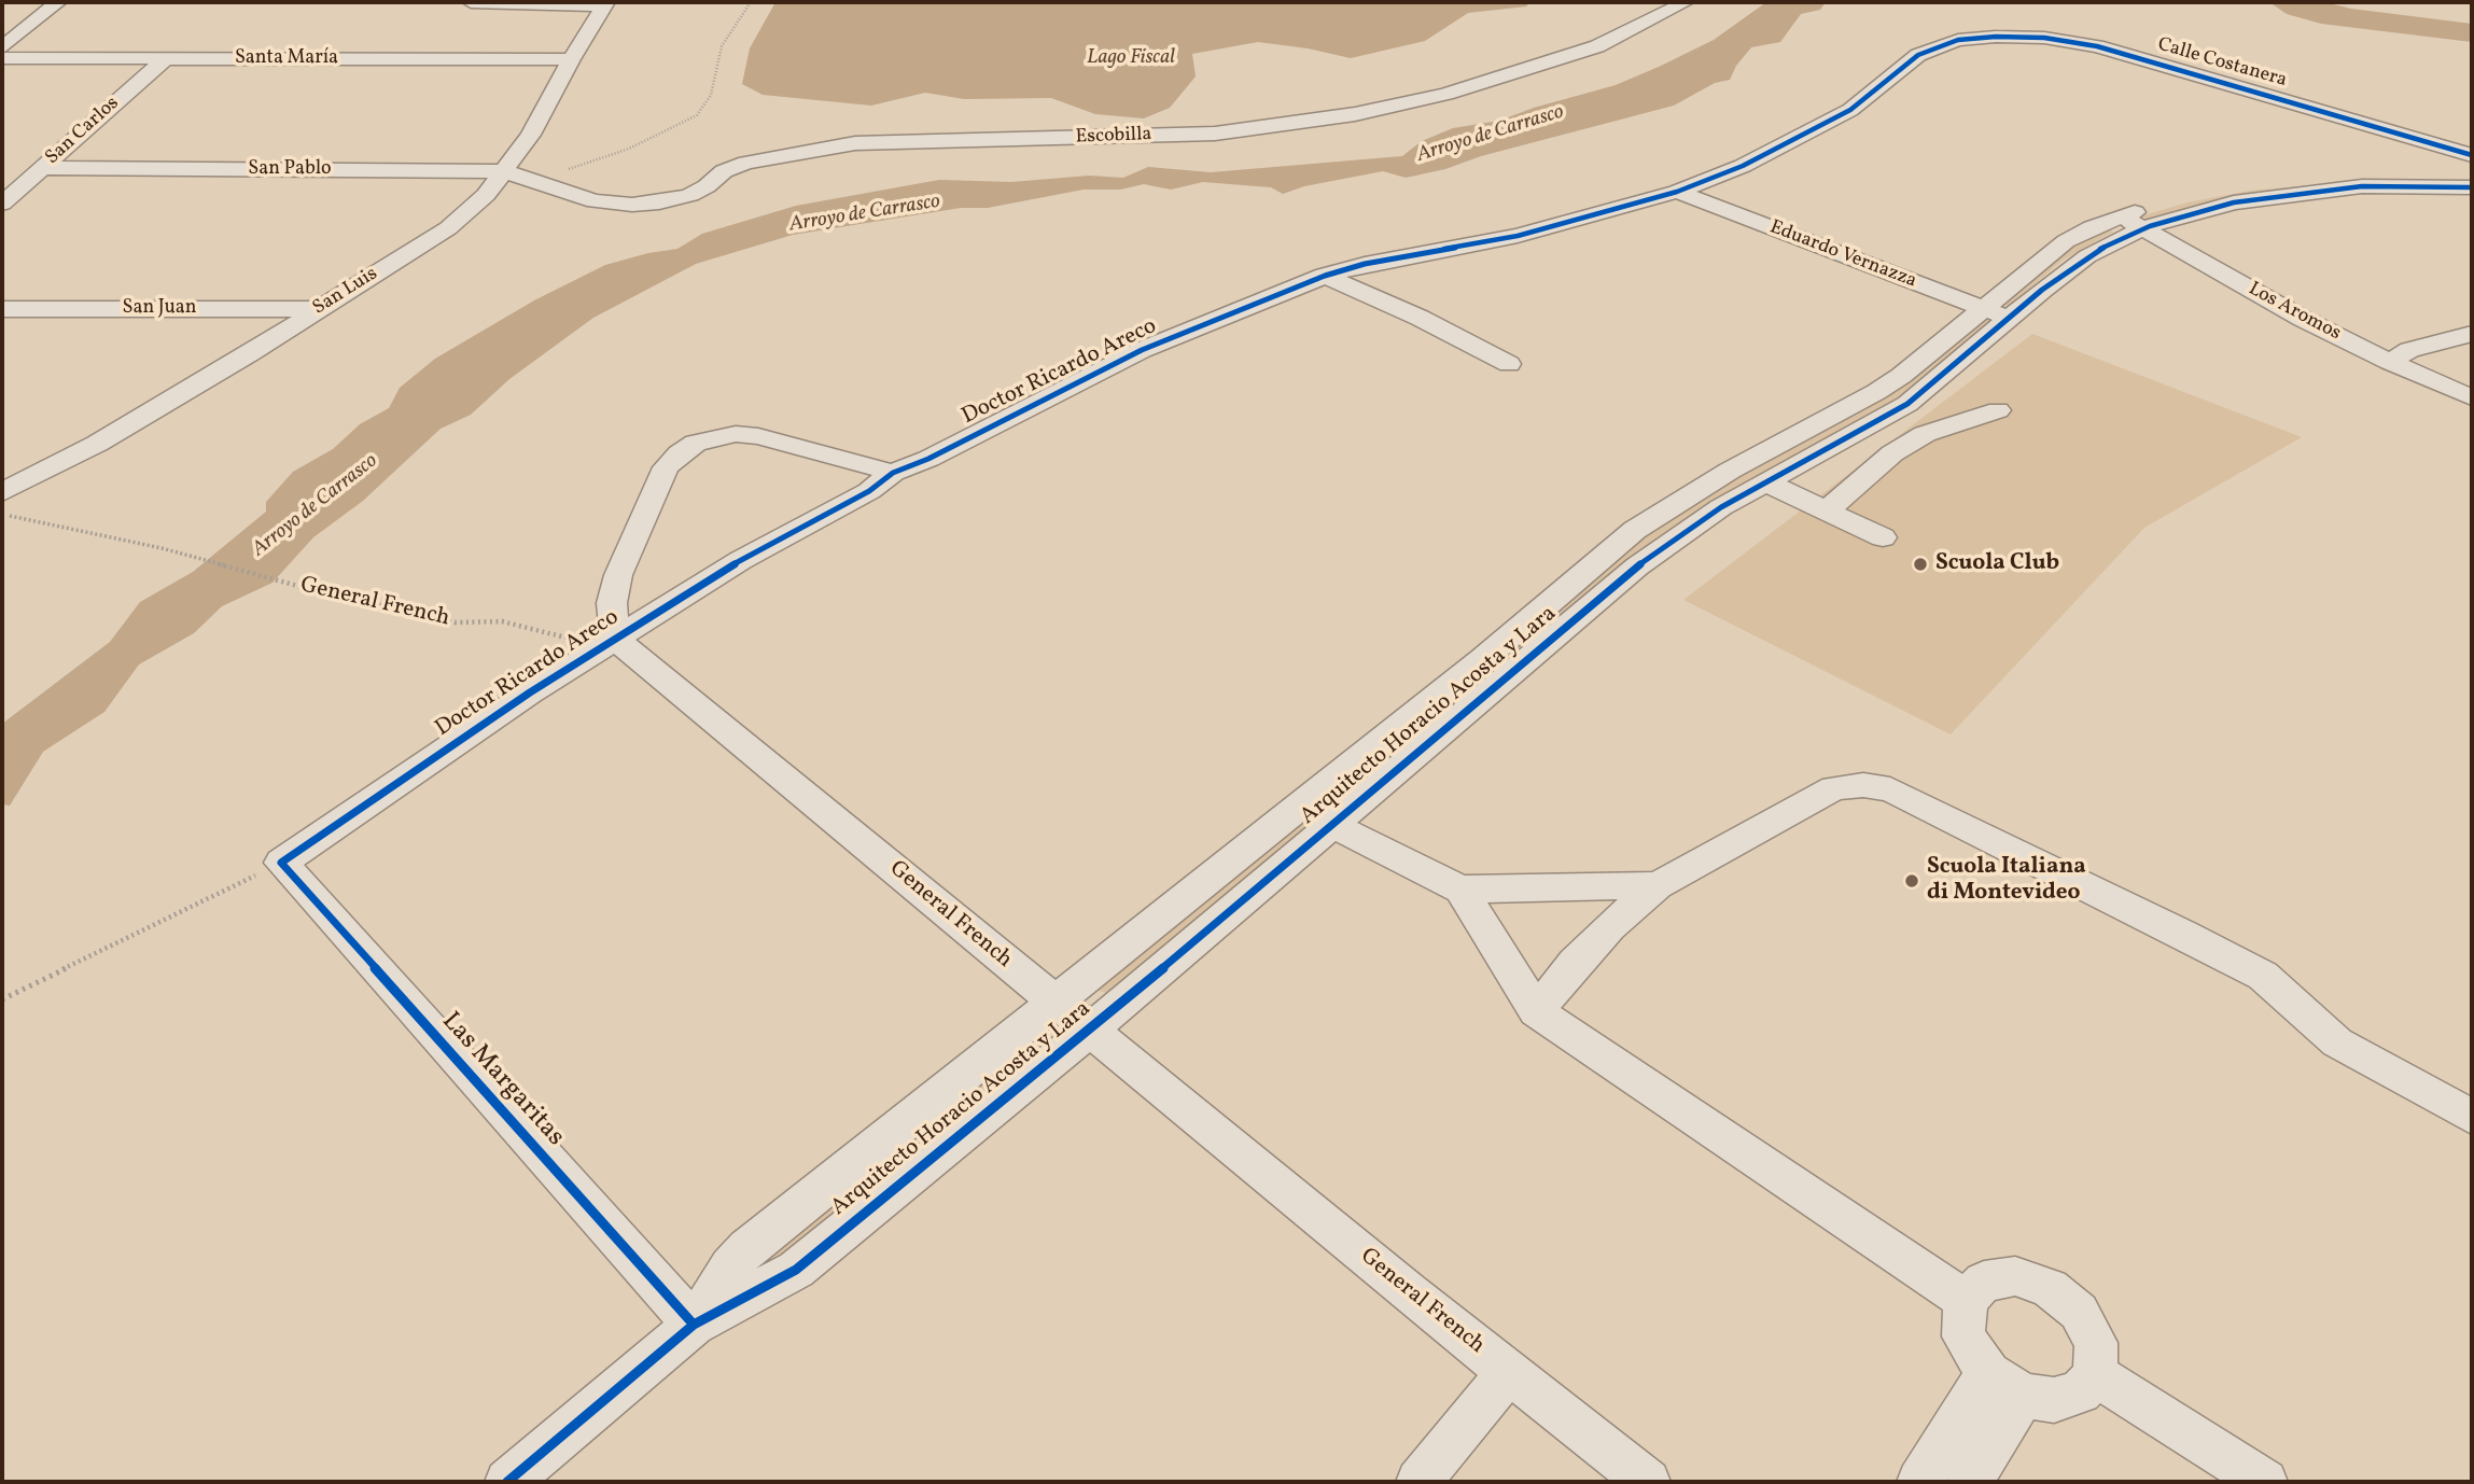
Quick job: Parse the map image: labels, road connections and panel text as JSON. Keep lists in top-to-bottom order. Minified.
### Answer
{"streets":{"street":["Santa María","Calle Costanera","San Carlos","Escobilla","San Pablo","Eduardo Vernazza","San Luis","San Juan","Los Aromos","Doctor Ricardo Areco","General French","Arquitecto Horacio Acosta y Lara","Las Margaritas"]},"crossings":[["Santa María","San Carlos"],["Santa María","San Luis"],["Calle Costanera","Doctor Ricardo Areco"],["San Carlos","San Pablo"],["Escobilla","San Pablo"],["San Pablo","San Luis"],["Eduardo Vernazza","Doctor Ricardo Areco"],["Eduardo Vernazza","Arquitecto Horacio Acosta y Lara"],["San Luis","San Juan"],["Los Aromos","Arquitecto Horacio Acosta y Lara"],["Doctor Ricardo Areco","General French"],["Doctor Ricardo Areco","Las Margaritas"],["General French","Arquitecto Horacio Acosta y Lara"],["Arquitecto Horacio Acosta y Lara","Las Margaritas"]],"water":["Lago Fiscal","Arroyo de Carrasco"],"places":["Scuola Club","Scuola Italiana di Montevideo"]}
